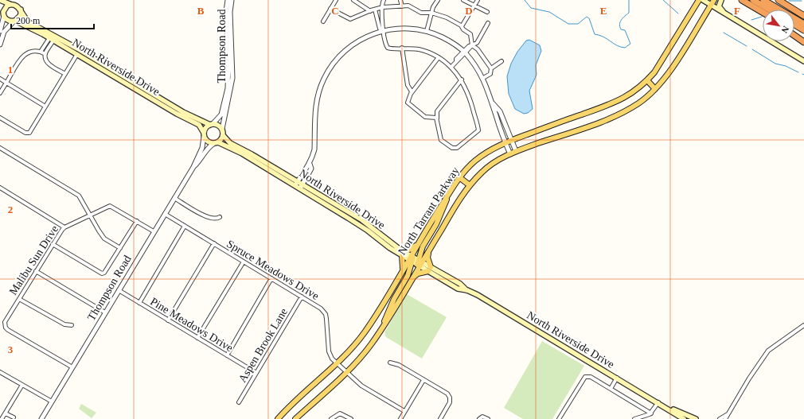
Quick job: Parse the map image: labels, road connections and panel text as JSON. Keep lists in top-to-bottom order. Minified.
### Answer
{"streets":{"main road":["North Riverside Drive","North Tarrant Parkway"],"street":["Thompson Road","Malibu Sun Drive","Spruce Meadows Drive","Pine Meadows Drive","Aspen Brook Lane"]},"crossings":[["Thompson Road","North Riverside Drive"],["Thompson Road","Malibu Sun Drive"],["Thompson Road","Spruce Meadows Drive"],["Thompson Road","Pine Meadows Drive"],["North Riverside Drive","North Tarrant Parkway"],["North Tarrant Parkway","Spruce Meadows Drive"],["Spruce Meadows Drive","Aspen Brook Lane"],["Pine Meadows Drive","Aspen Brook Lane"]],"scale_bar":"200 m","north":"bottom right","grid":{"columns":["B","C","D","E","F"],"rows":["1","2","3"]}}
